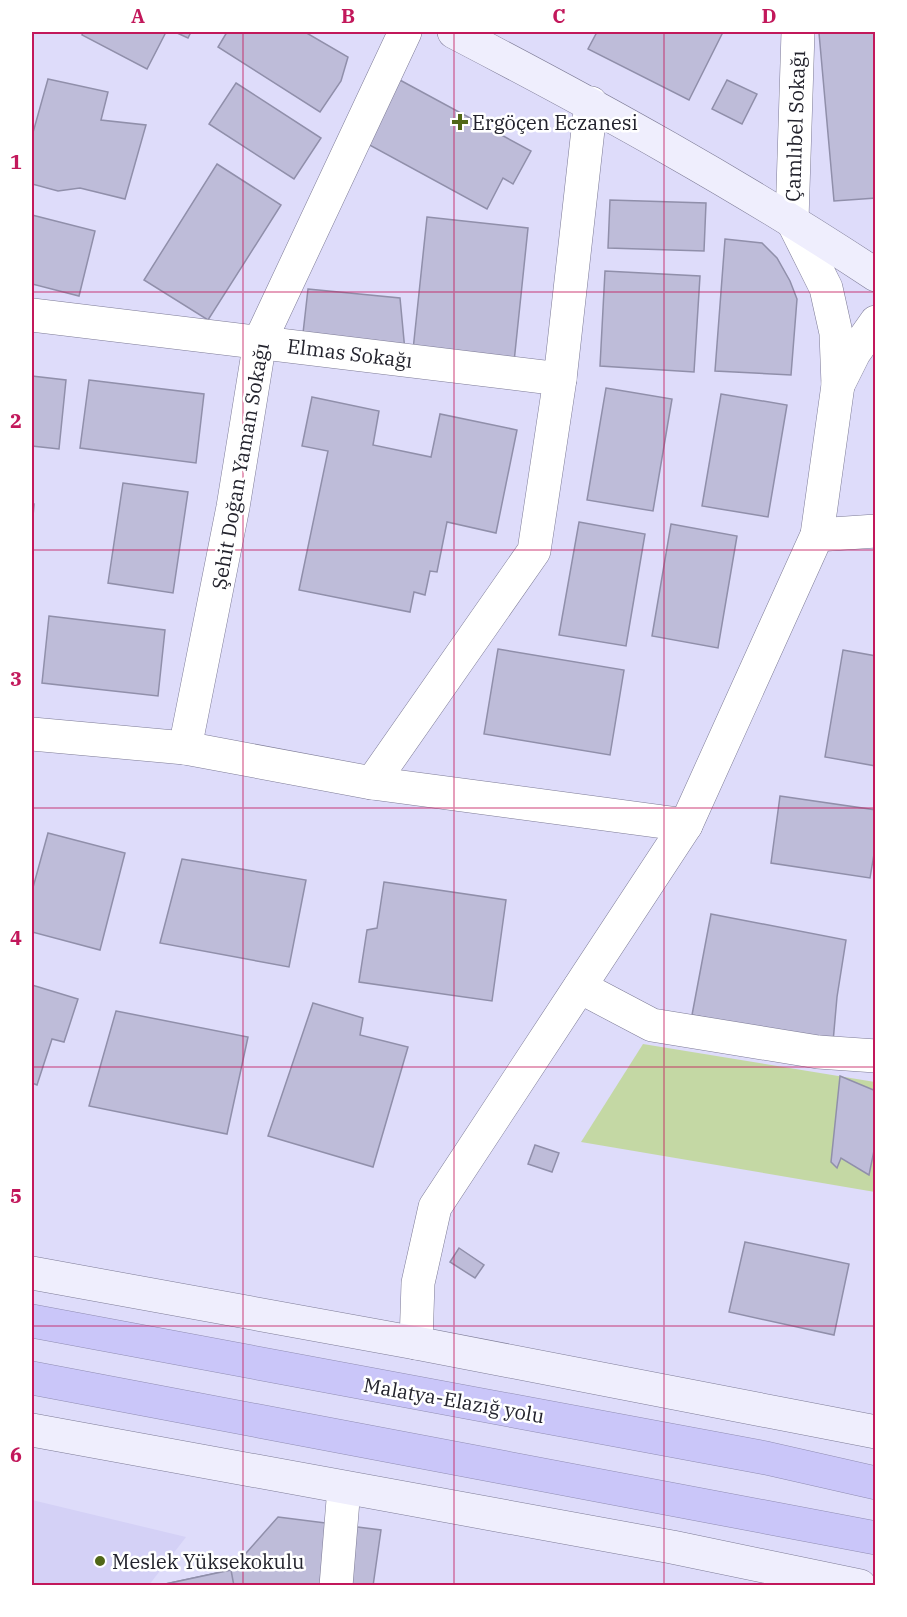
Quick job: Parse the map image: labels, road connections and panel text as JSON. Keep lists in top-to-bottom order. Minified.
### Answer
{"streets":{"highway":["Malatya-Elazığ yolu"],"street":["Çamlıbel Sokağı","Elmas Sokağı","Şehit Doğan Yaman Sokağı"]},"crossings":[["Elmas Sokağı","Şehit Doğan Yaman Sokağı"]],"places":{"health":["Ergöçen Eczanesi"],"other":["Meslek Yüksekokulu"]},"grid":{"columns":["A","B","C","D"],"rows":["1","2","3","4","5","6"]}}
